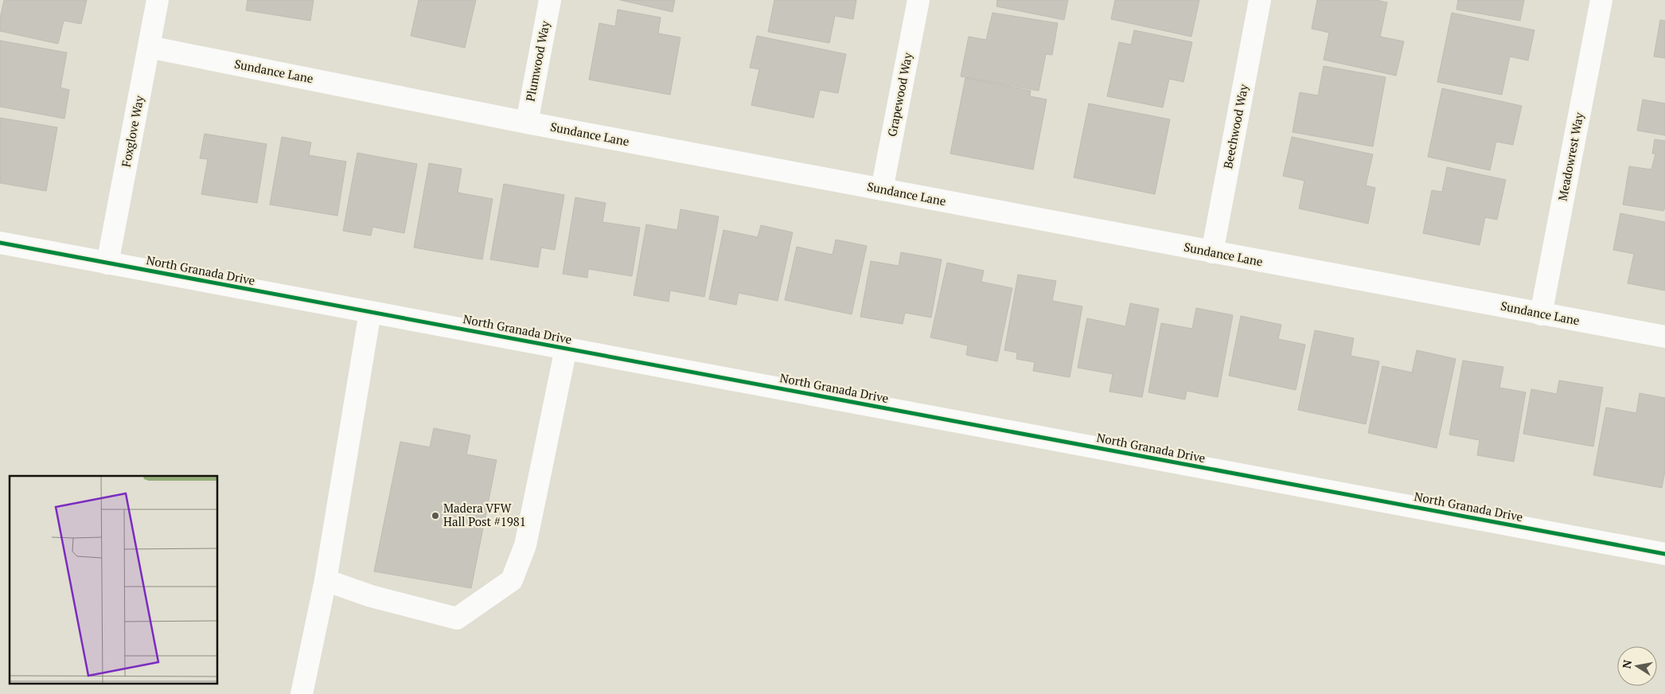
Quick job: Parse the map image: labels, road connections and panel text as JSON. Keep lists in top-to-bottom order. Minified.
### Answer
{"streets":{"street":["Plumwood Way","Sundance Lane","Grapewood Way","Beechwood Way","Foxglove Way","Meadowrest Way","North Granada Drive"]},"crossings":[["Plumwood Way","Sundance Lane"],["Sundance Lane","Grapewood Way"],["Sundance Lane","Beechwood Way"],["Sundance Lane","Foxglove Way"],["Sundance Lane","Meadowrest Way"],["Foxglove Way","North Granada Drive"]],"places":["Madera VFW Hall Post #1981"],"north":"left"}
